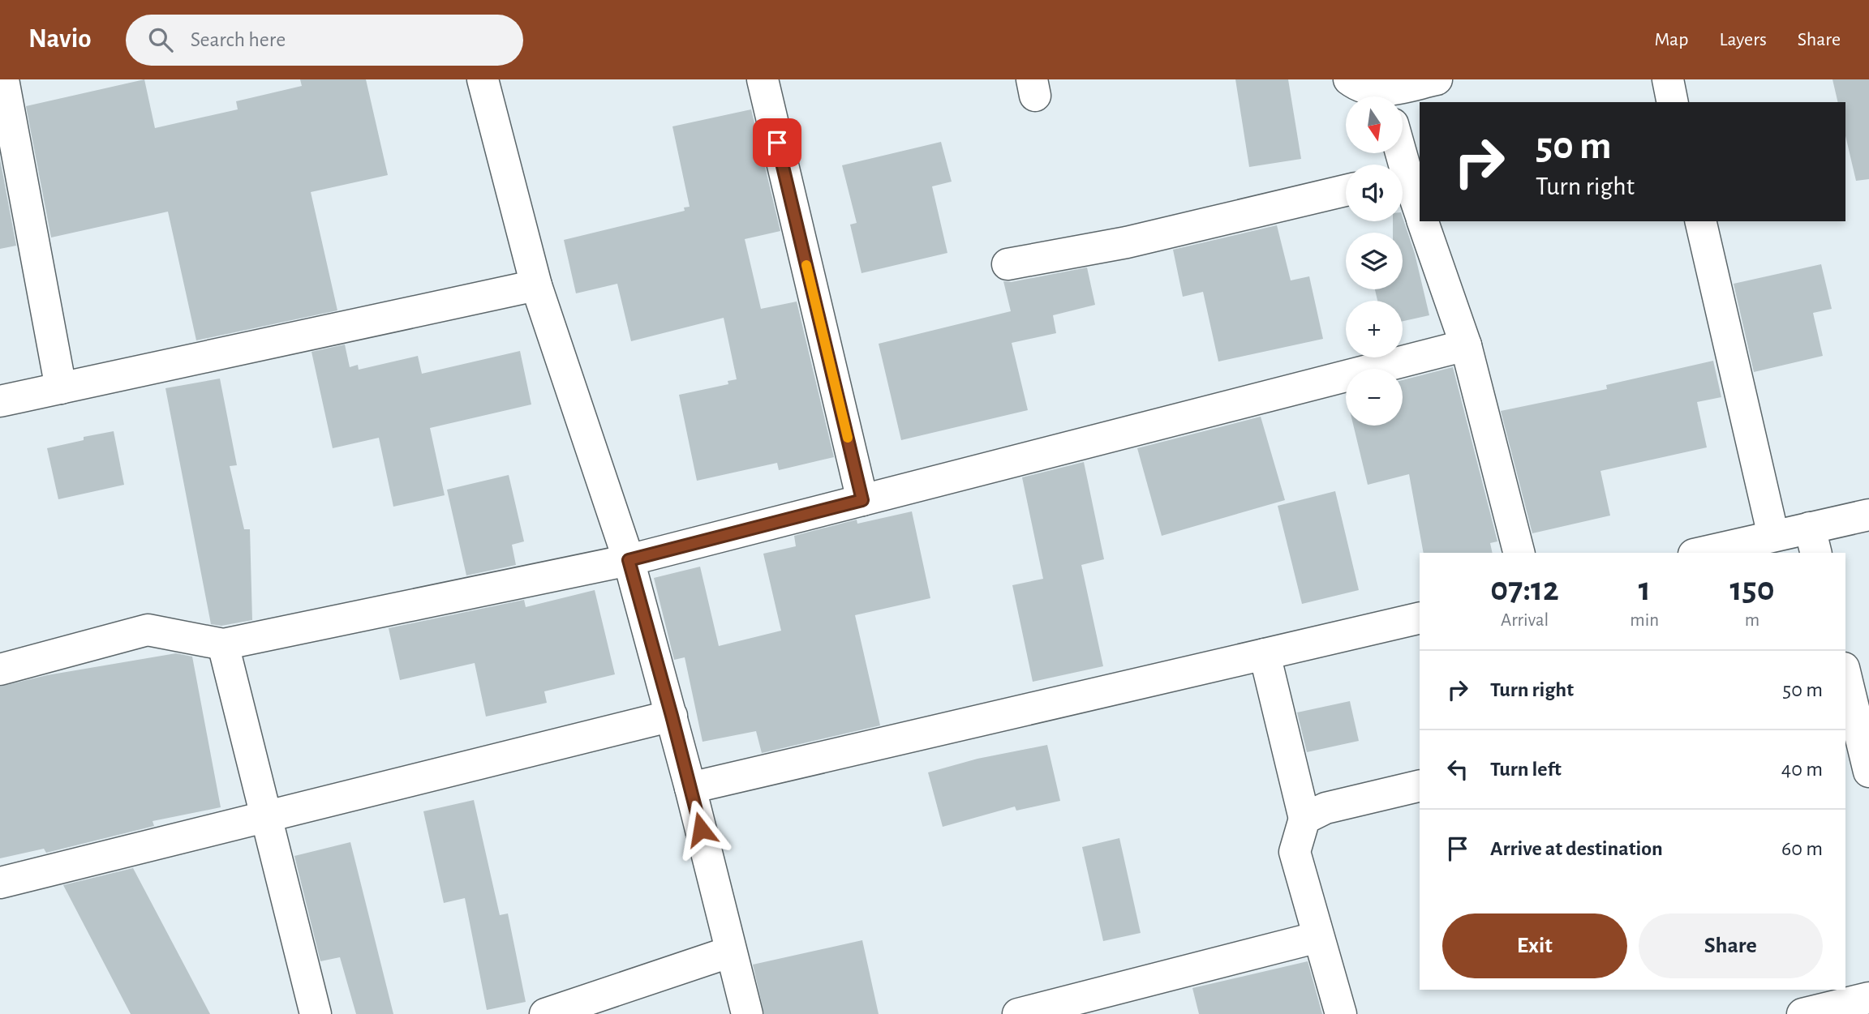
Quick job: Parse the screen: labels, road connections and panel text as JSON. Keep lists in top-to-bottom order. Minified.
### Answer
{"north":"bottom","page":{"header":"Navio","search":"Search here","nav":["Map","Layers","Share"],"map_buttons":["+","−"],"turn":["50 m","Turn right"],"eta":["07:12","Arrival","1","min","150","m"],"list":[{"name":"Turn right","value":"50 m"},{"name":"Turn left","value":"40 m"},{"name":"Arrive at destination","value":"60 m"}],"buttons":["Exit","Share"]}}
